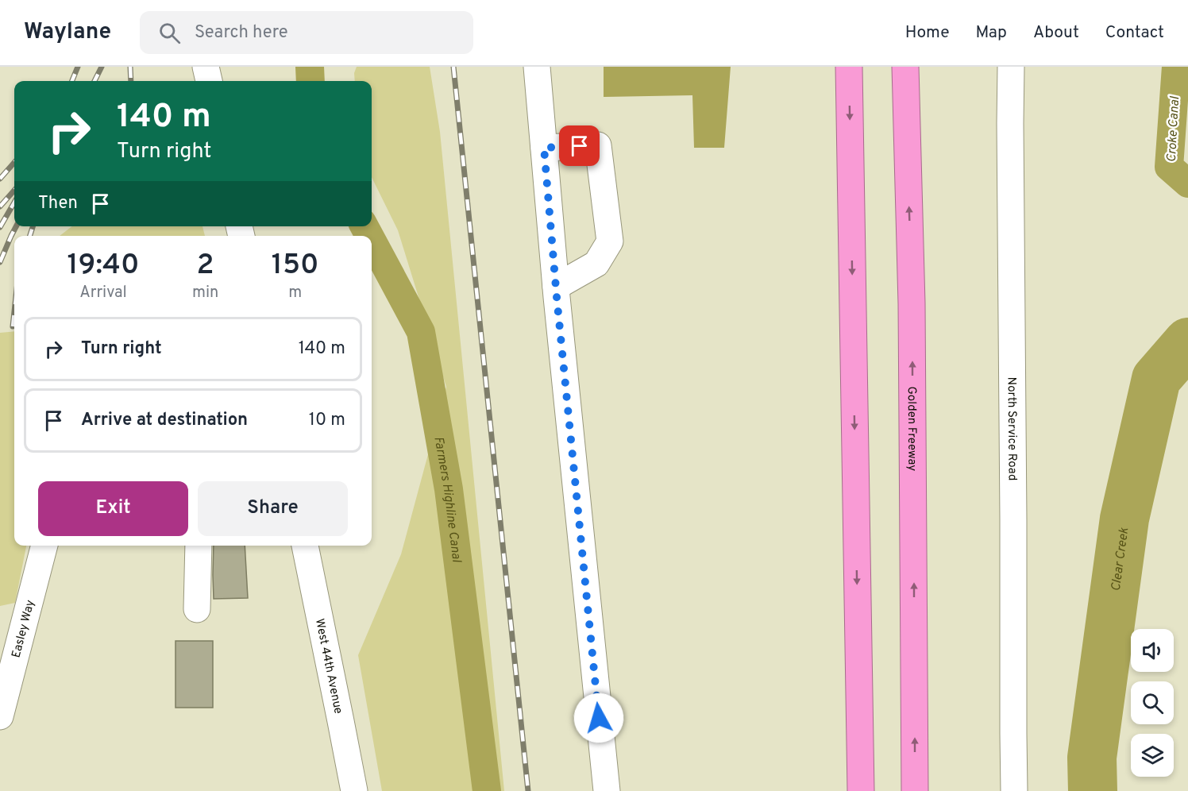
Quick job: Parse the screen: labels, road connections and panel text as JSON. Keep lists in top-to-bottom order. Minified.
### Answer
{"streets":{"highway":["Golden Freeway"],"street":["North Service Road","Easley Way","West 44th Avenue"]},"water":["Croke Canal","Farmers Highline Canal","Clear Creek"],"page":{"header":"Waylane","search":"Search here","nav":["Home","Map","About","Contact"],"turn":["140 m","Turn right"],"then":"Then","eta":["19:40","Arrival","2","min","150","m"],"list":[{"name":"Turn right","value":"140 m"},{"name":"Arrive at destination","value":"10 m"}],"buttons":["Exit","Share"]}}
